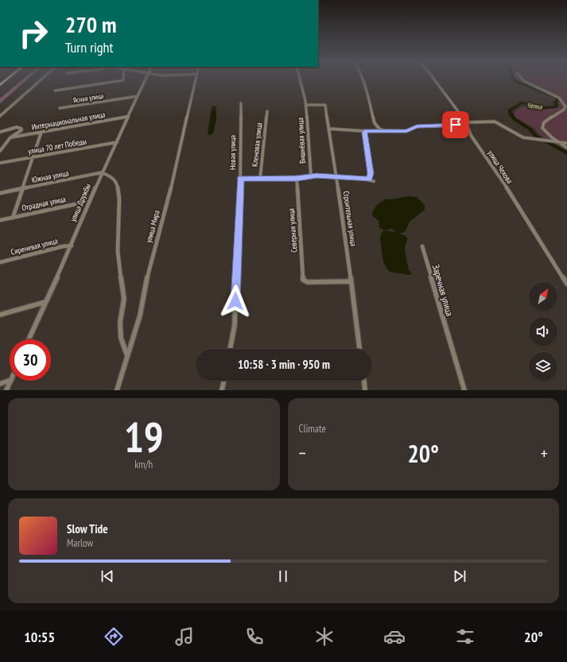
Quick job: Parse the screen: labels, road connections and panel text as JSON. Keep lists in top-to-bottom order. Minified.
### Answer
{"streets":{"street":["Ясная улица","Интернациональная улица","Вишнёвая улица","Кленовая улица","улица 70 лет Победы","Новая улица","улица Чехова","Южная улица","улица Дружбы","Отрадная улица","Строительная улица","улица Мира","Северная улица","Сиреневая улица","Заречная улица"]},"crossings":[["Ясная улица","улица Дружбы"],["Интернациональная улица","улица Дружбы"],["Вишнёвая улица","Строительная улица"],["улица 70 лет Победы","улица Дружбы"],["Южная улица","улица Дружбы"],["улица Дружбы","Отрадная улица"],["улица Дружбы","Сиреневая улица"],["Строительная улица","Северная улица"]],"water":["Челна"],"north":"top right","page":{"turn":["270 m","Turn right"],"limit":"30","trip":"10:58 · 3 min · 950 m","tile":[["19","km/h"],"Climate"],"heat":["−","20°","+"],"song":["Slow Tide","Marlow"],"tabs":["10:55","20°"]}}
